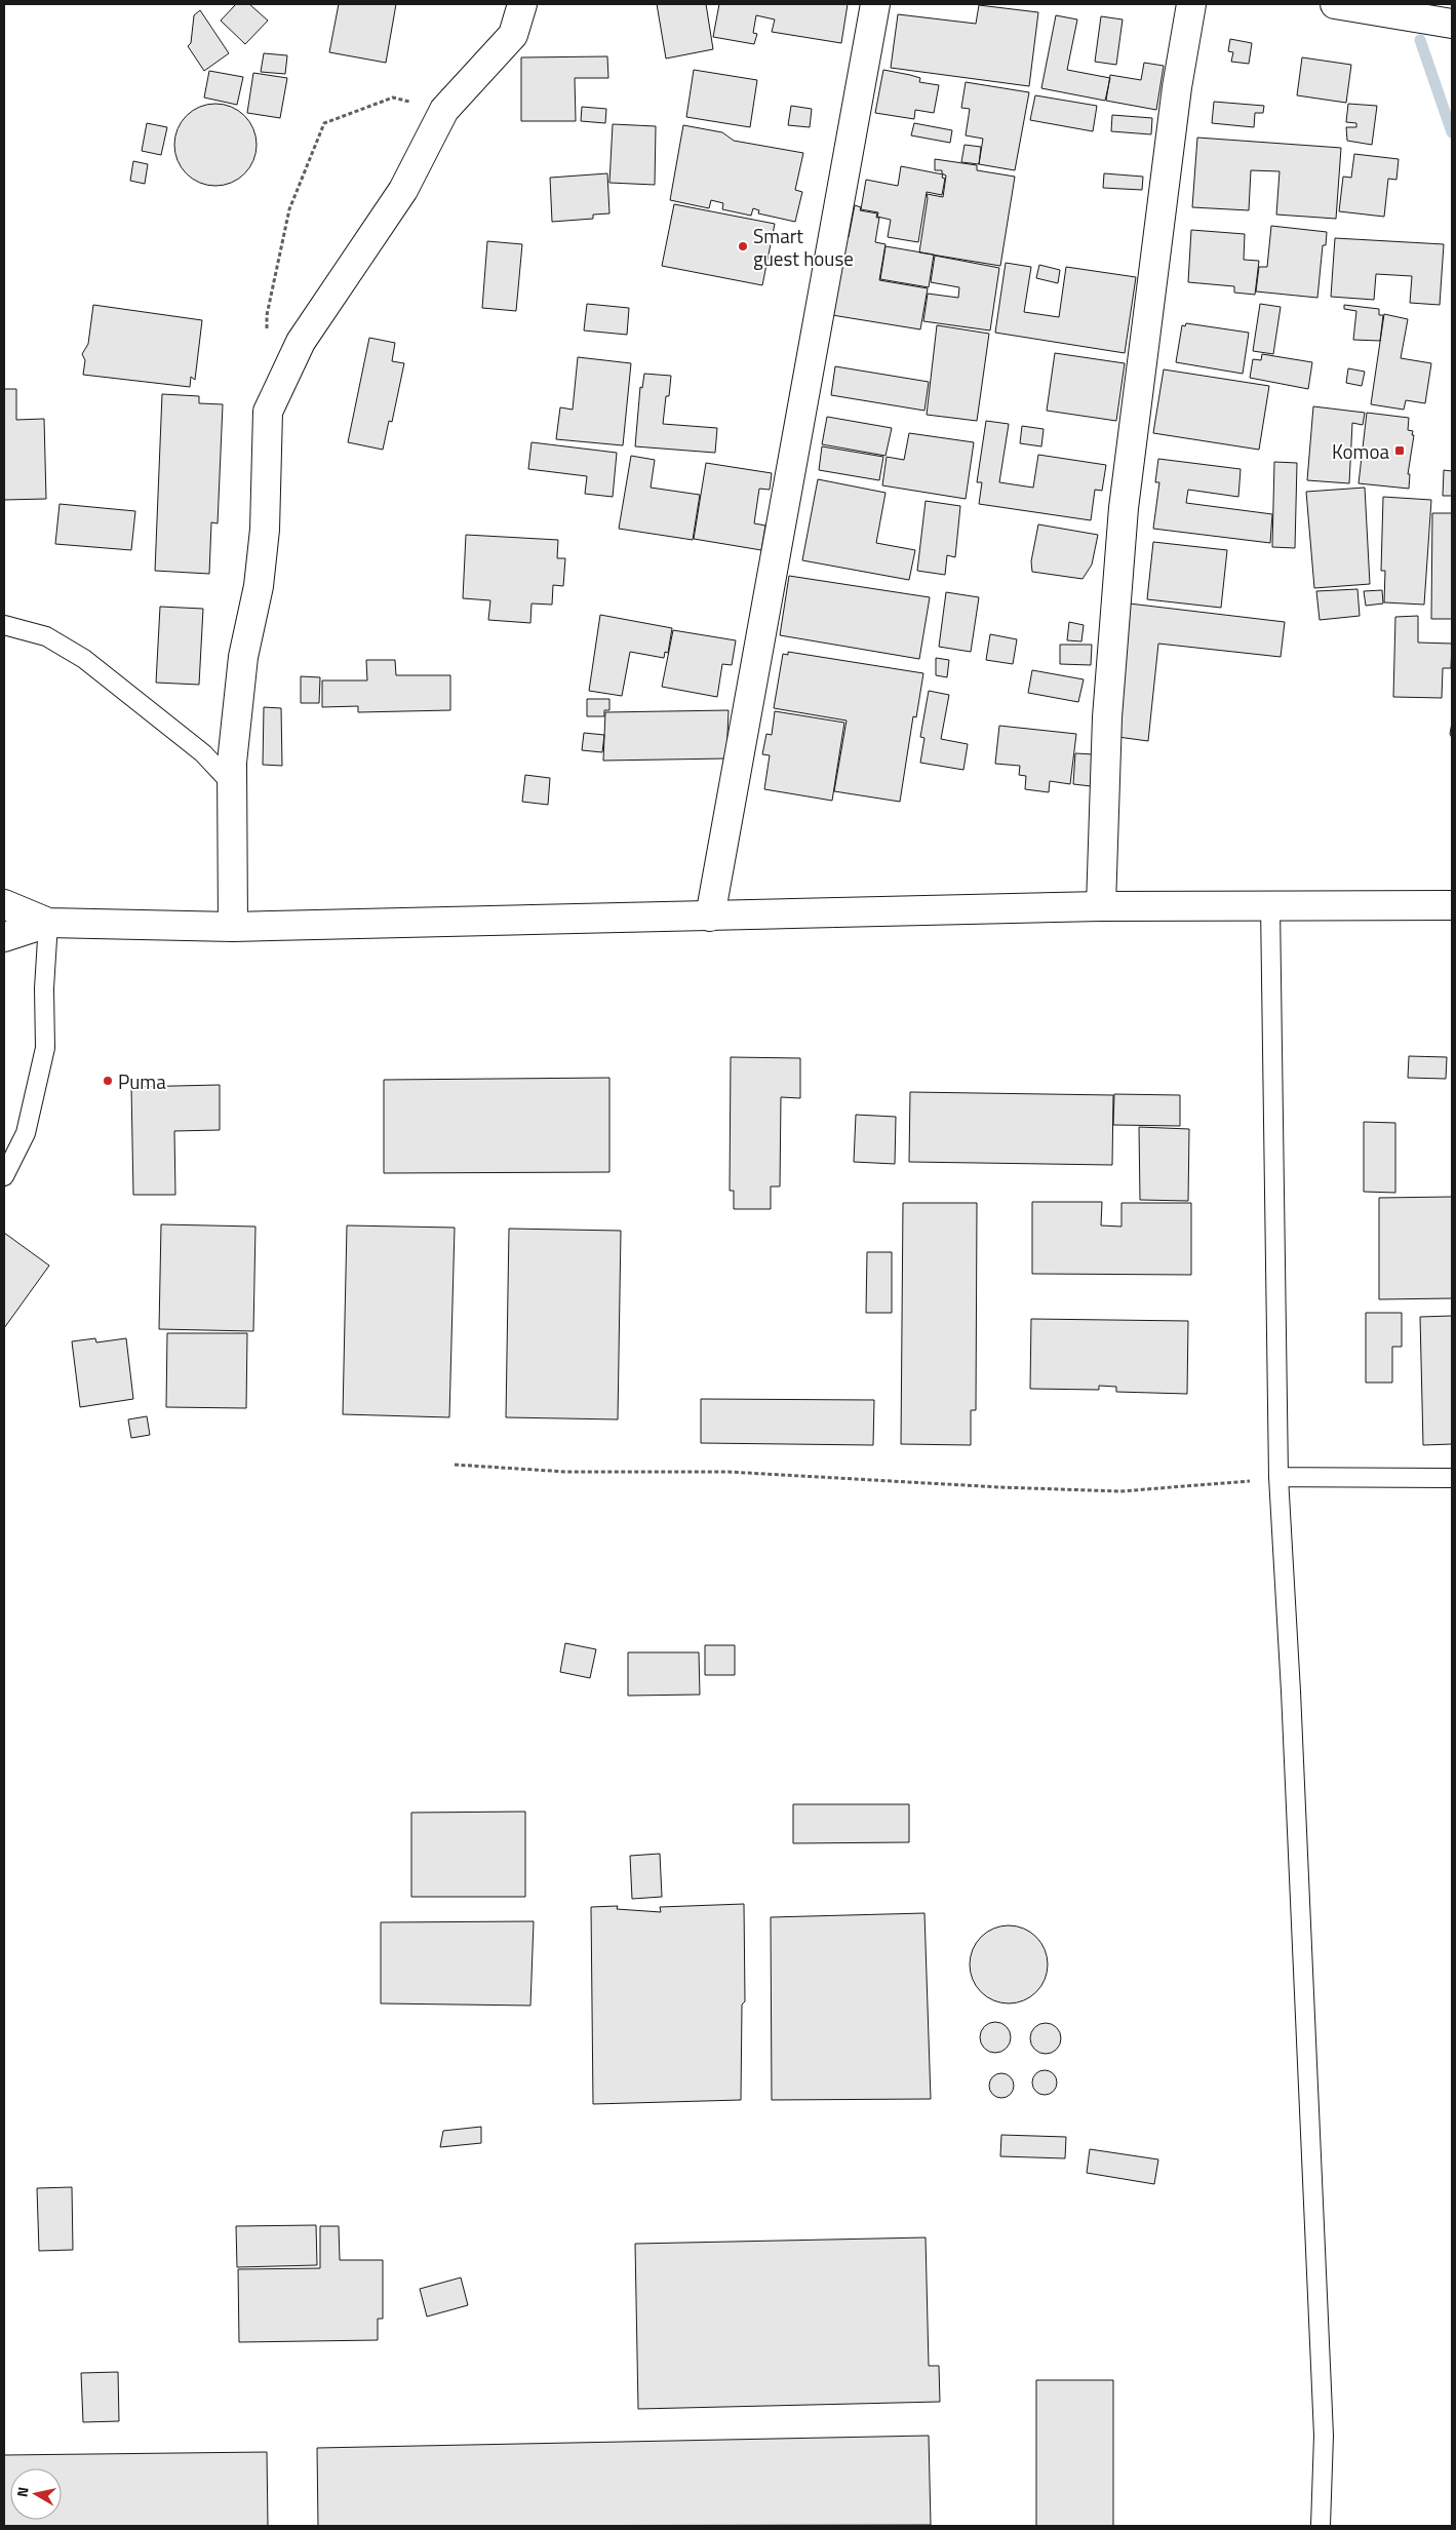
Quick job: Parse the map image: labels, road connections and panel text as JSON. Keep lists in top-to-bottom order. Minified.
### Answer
{"places":{"other":["Smart guest house","Puma"],"transit":["Komoa"]},"north":"left"}
